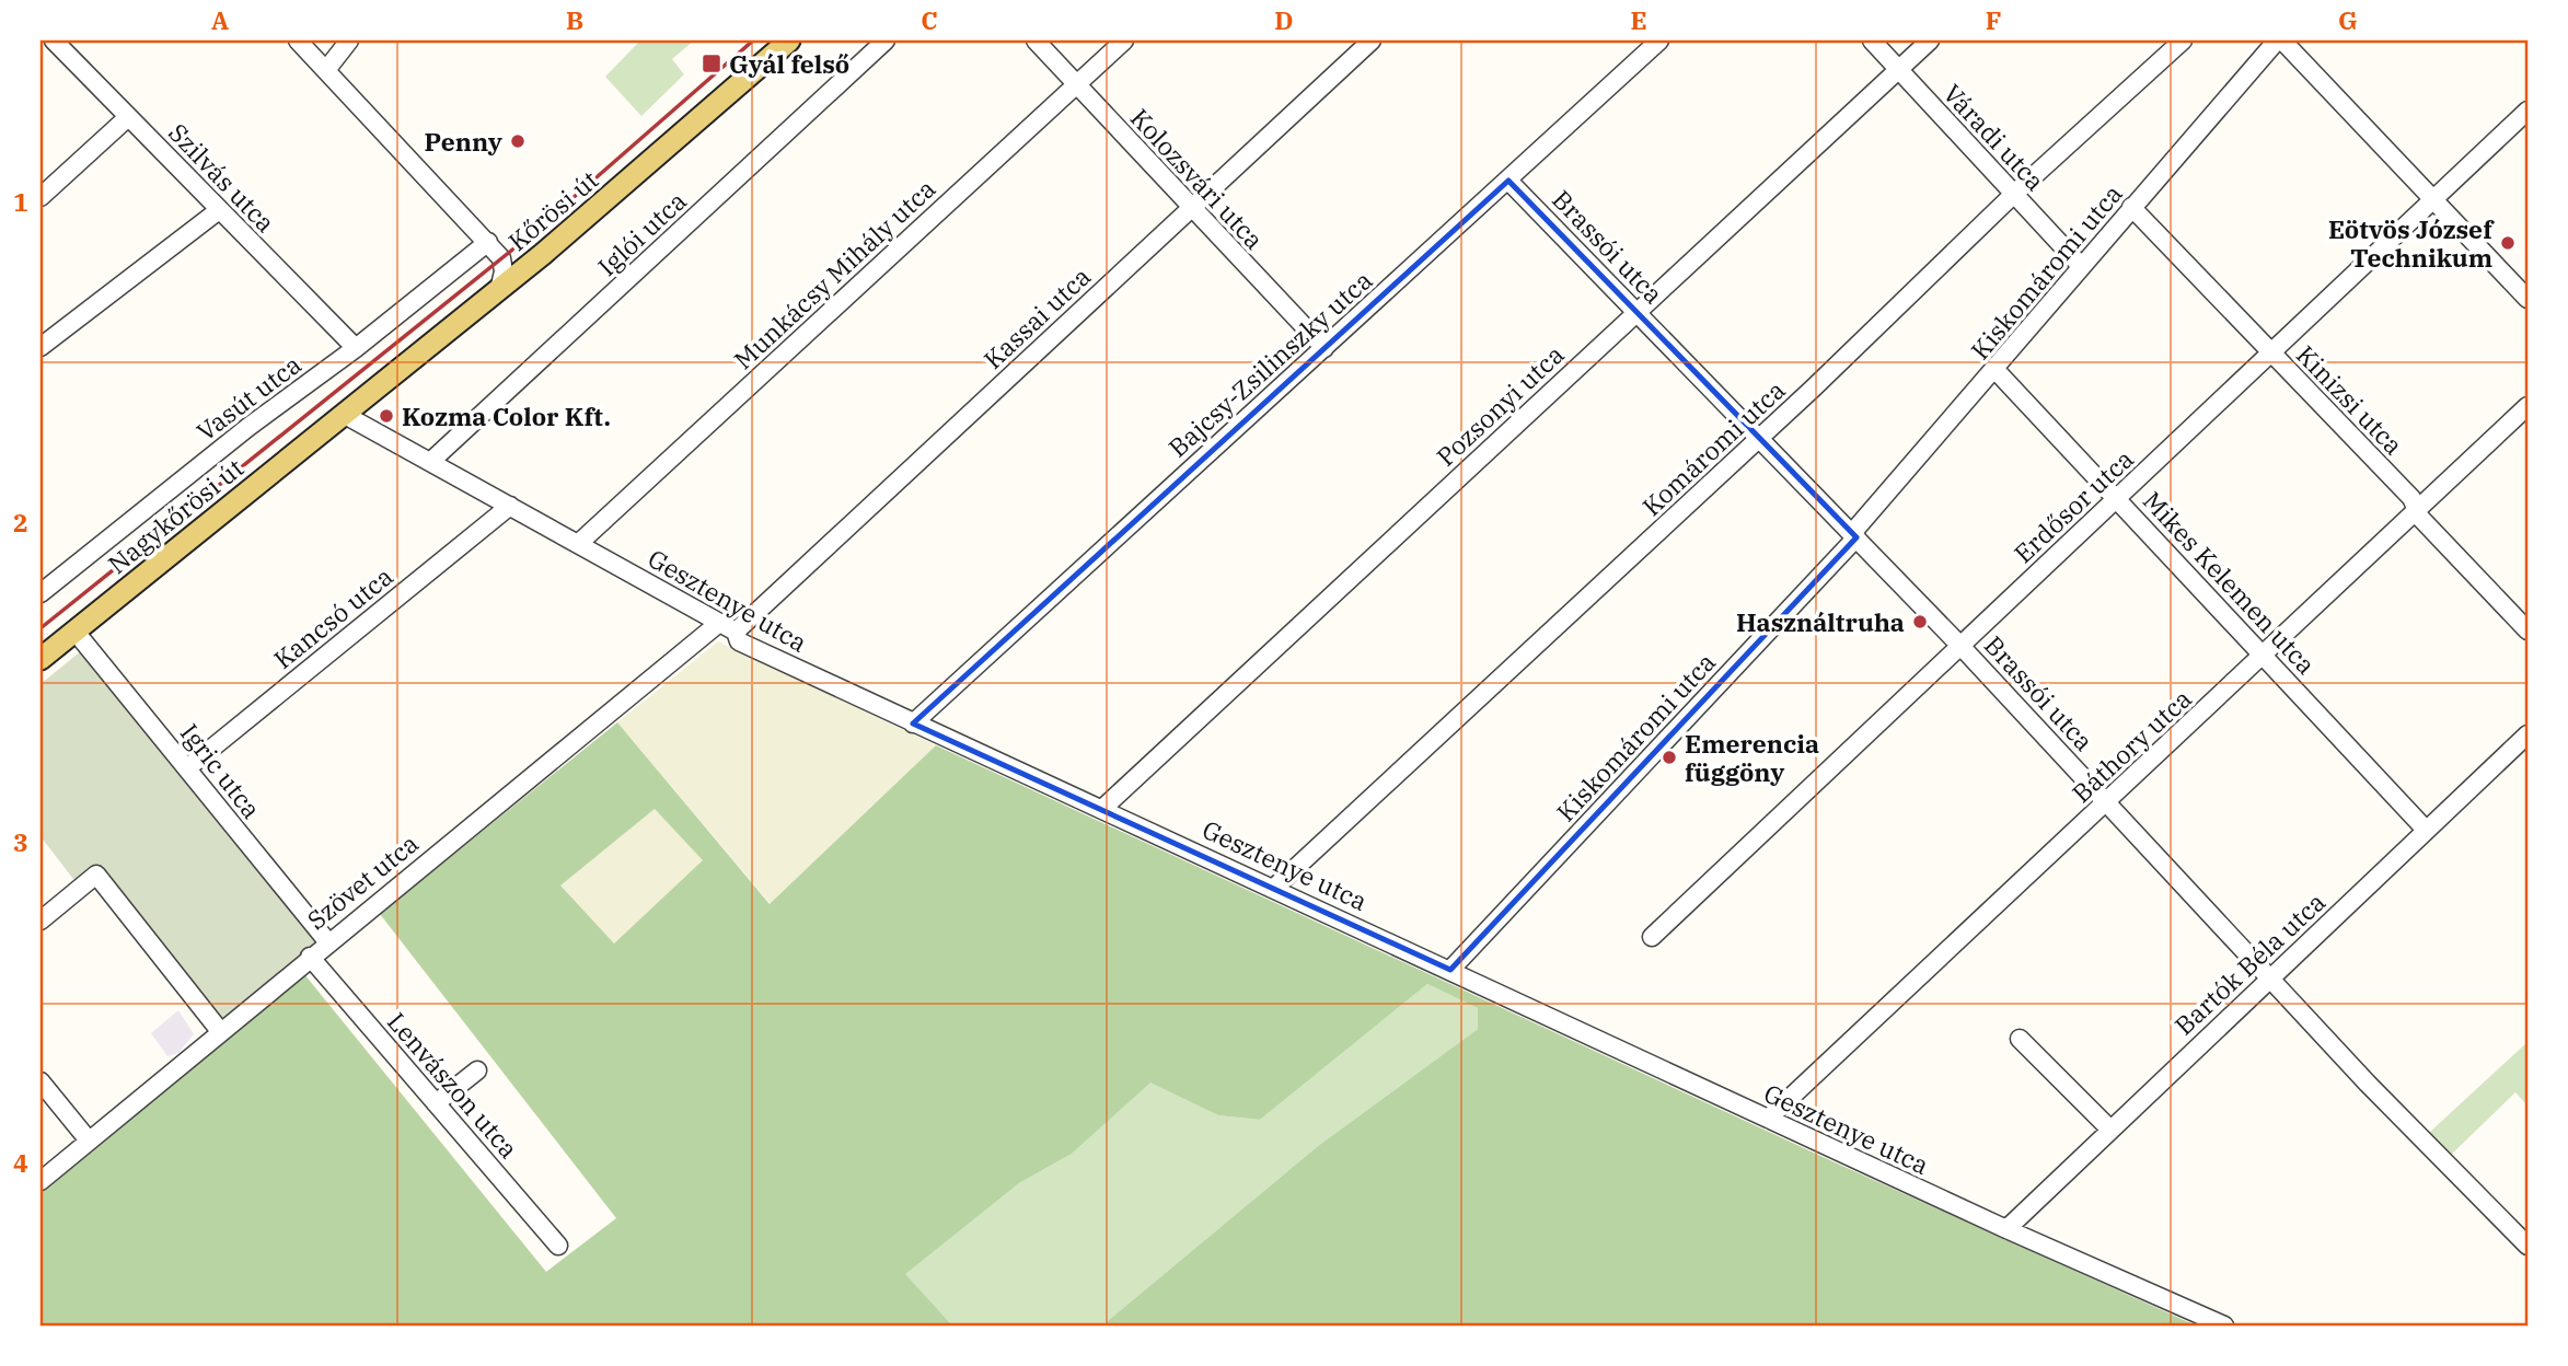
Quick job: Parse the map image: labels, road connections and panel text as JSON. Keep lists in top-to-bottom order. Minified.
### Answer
{"streets":{"main road":["Kőrösi út","Nagykőrösi út"],"street":["Váradi utca","Szilvás utca","Kolozsvári utca","Iglói utca","Brassói utca","Kiskomáromi utca","Munkácsy Mihály utca","Kassai utca","Bajcsy-Zsilinszky utca","Vasút utca","Kinizsi utca","Pozsonyi utca","Komáromi utca","Erdősor utca","Mikes Kelemen utca","Gesztenye utca","Kancsó utca","Báthory utca","Igric utca","Szövet utca","Bartók Béla utca","Lenvászon utca"]},"crossings":[["Váradi utca","Kiskomáromi utca"],["Váradi utca","Pozsonyi utca"],["Váradi utca","Komáromi utca"],["Szilvás utca","Vasút utca"],["Kolozsvári utca","Munkácsy Mihály utca"],["Kolozsvári utca","Kassai utca"],["Kolozsvári utca","Bajcsy-Zsilinszky utca"],["Kőrösi út","Nagykőrösi út"],["Kőrösi út","Gesztenye utca"],["Iglói utca","Gesztenye utca"],["Brassói utca","Kiskomáromi utca"],["Brassói utca","Bajcsy-Zsilinszky utca"],["Brassói utca","Pozsonyi utca"],["Brassói utca","Komáromi utca"],["Brassói utca","Erdősor utca"],["Brassói utca","Báthory utca"],["Brassói utca","Bartók Béla utca"],["Kiskomáromi utca","Kinizsi utca"],["Kiskomáromi utca","Mikes Kelemen utca"],["Kiskomáromi utca","Gesztenye utca"],["Munkácsy Mihály utca","Gesztenye utca"],["Kassai utca","Gesztenye utca"],["Bajcsy-Zsilinszky utca","Gesztenye utca"],["Kinizsi utca","Erdősor utca"],["Kinizsi utca","Báthory utca"],["Pozsonyi utca","Gesztenye utca"],["Komáromi utca","Gesztenye utca"],["Erdősor utca","Mikes Kelemen utca"],["Nagykőrösi út","Gesztenye utca"],["Nagykőrösi út","Igric utca"],["Mikes Kelemen utca","Báthory utca"],["Mikes Kelemen utca","Bartók Béla utca"],["Gesztenye utca","Kancsó utca"],["Gesztenye utca","Báthory utca"],["Gesztenye utca","Szövet utca"],["Gesztenye utca","Bartók Béla utca"],["Kancsó utca","Igric utca"],["Igric utca","Szövet utca"],["Szövet utca","Lenvászon utca"]],"places":{"transit":["Gyál felső"],"other":["Penny","Eötvös József Technikum","Kozma Color Kft.","Használtruha","Emerencia függöny"]},"grid":{"columns":["A","B","C","D","E","F","G"],"rows":["1","2","3","4"]}}
